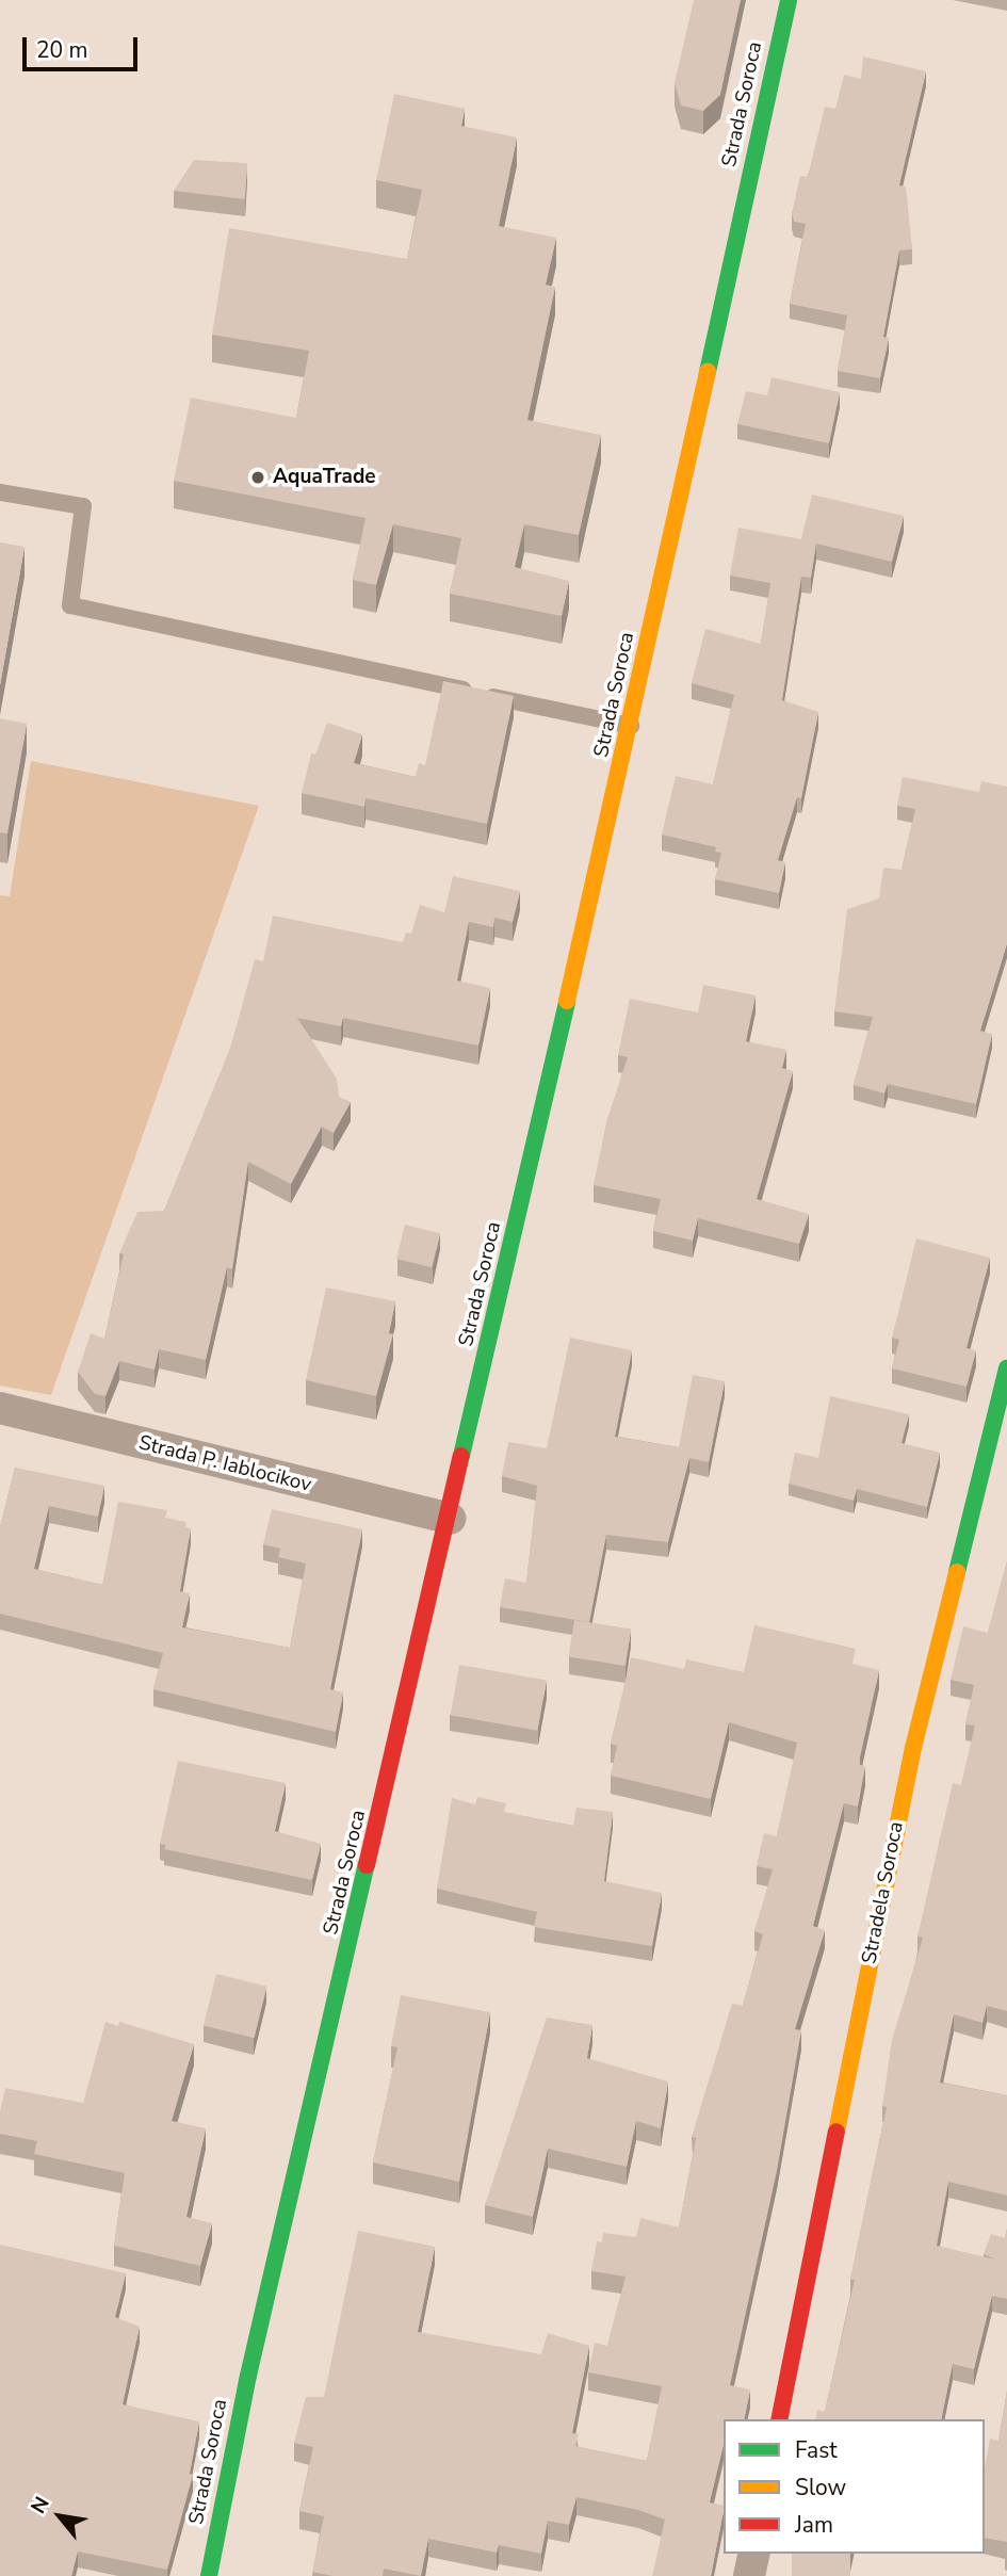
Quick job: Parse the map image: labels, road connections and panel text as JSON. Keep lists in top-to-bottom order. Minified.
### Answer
{"streets":{"street":["Strada Soroca","Strada P. Iablocikov","Stradela Sorocа"]},"crossings":[["Strada Soroca","Strada P. Iablocikov"]],"places":["AquaTrade"],"legend":["Fast","Slow","Jam"],"scale_bar":"20 m","north":"top left"}
